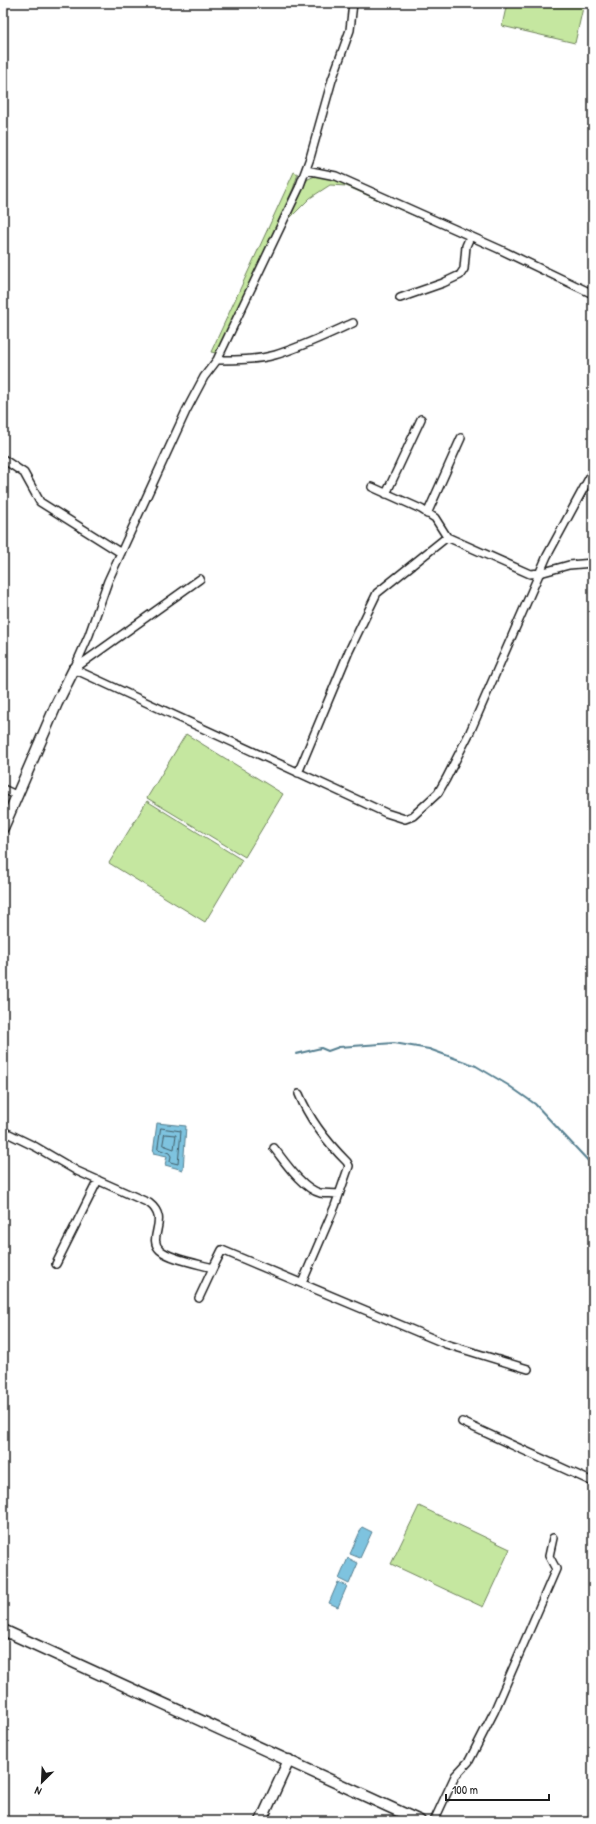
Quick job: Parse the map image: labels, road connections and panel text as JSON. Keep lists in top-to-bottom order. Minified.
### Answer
{"scale_bar":"100 m","north":"bottom left"}
